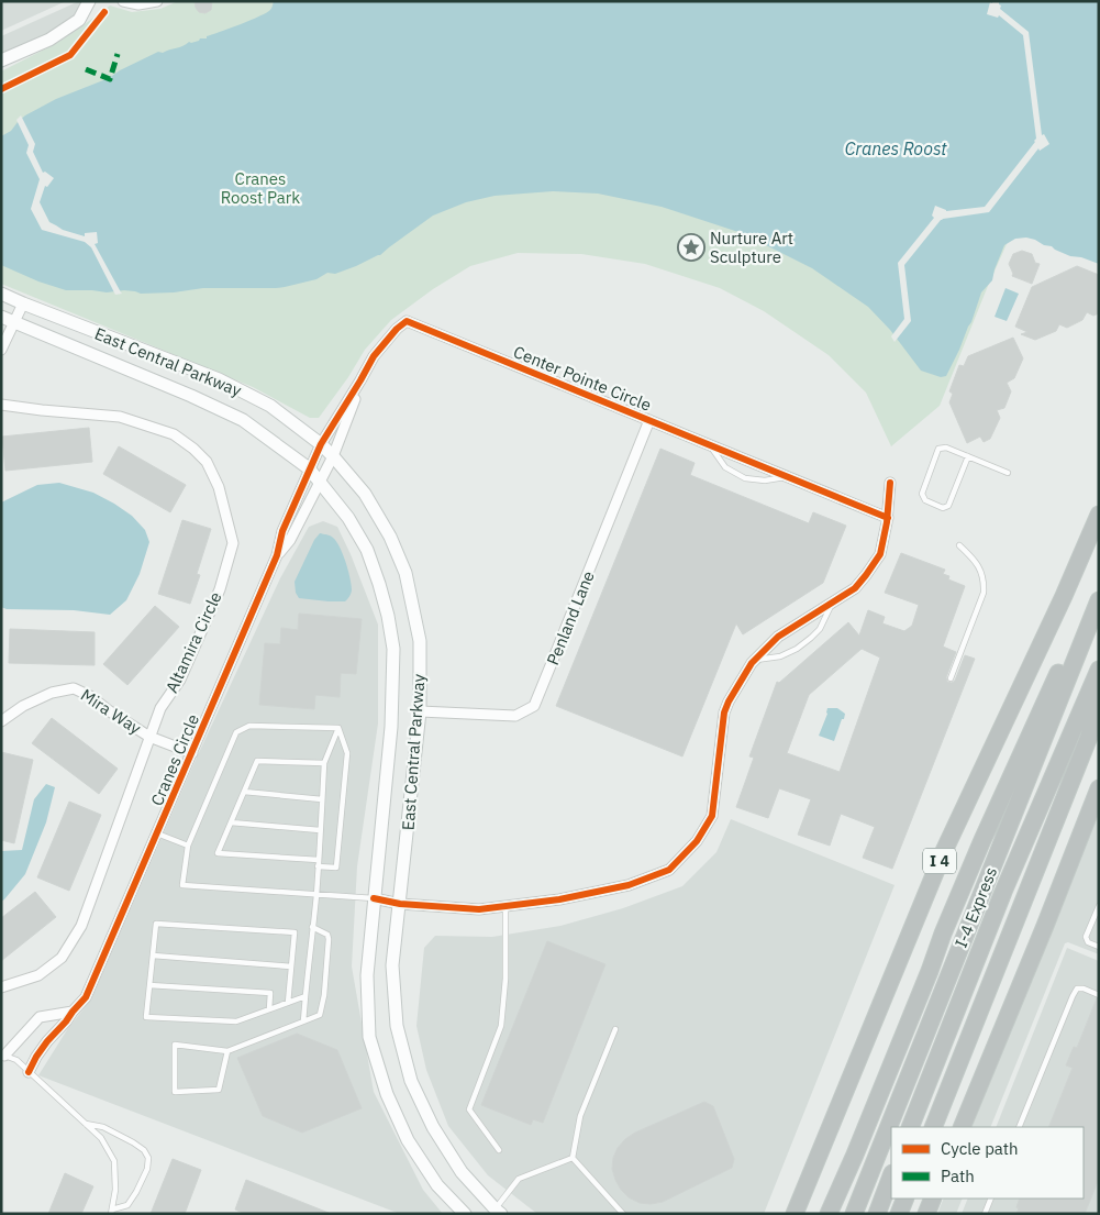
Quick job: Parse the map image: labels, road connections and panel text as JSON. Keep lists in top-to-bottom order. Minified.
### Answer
{"streets":{"highway":["I 4","I-4 Express"],"main road":["East Central Parkway"],"street":["Center Pointe Circle","Penland Lane","Altamira Circle","Mira Way","Cranes Circle"]},"crossings":[["East Central Parkway","Center Pointe Circle"],["East Central Parkway","Penland Lane"],["East Central Parkway","Cranes Circle"],["Center Pointe Circle","Penland Lane"],["Center Pointe Circle","Cranes Circle"],["Altamira Circle","Mira Way"],["Mira Way","Cranes Circle"]],"water":["Cranes Roost"],"parks":["Cranes Roost Park"],"places":{"place":["Nurture Art Sculpture"]},"legend":["Cycle path","Path"]}
